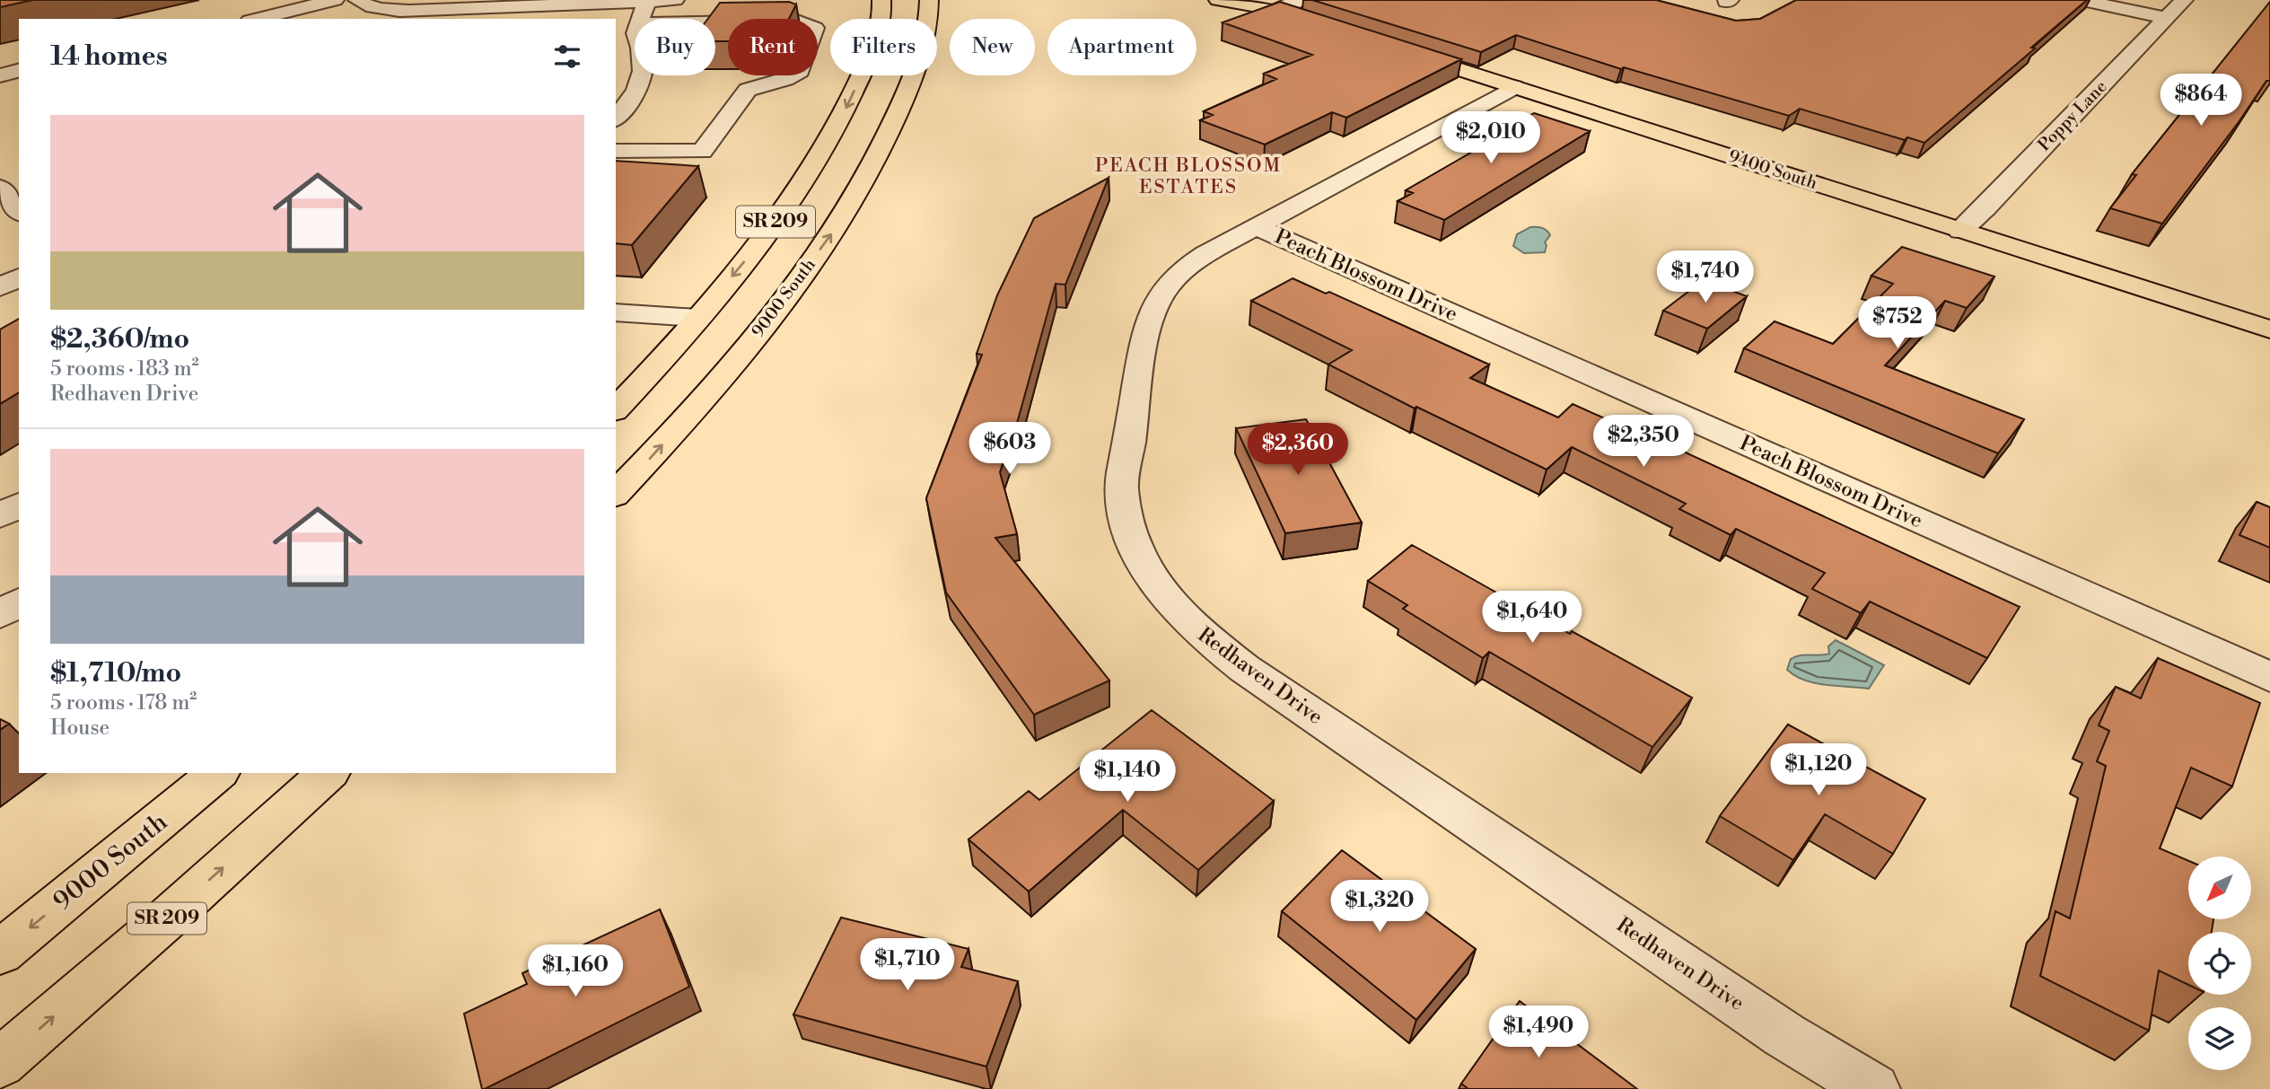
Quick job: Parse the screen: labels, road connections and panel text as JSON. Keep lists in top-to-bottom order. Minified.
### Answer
{"streets":{"main road":["9400 South","SR 209","9000 South"],"street":["Poppy Lane","Peach Blossom Drive","Redhaven Drive"]},"crossings":[["Poppy Lane","9400 South"],["9400 South","Redhaven Drive"],["Peach Blossom Drive","Redhaven Drive"]],"districts":["PEACH BLOSSOM ESTATES"],"north":"bottom left","page":{"chip":["Buy","Rent","Filters","New","Apartment"],"heading":"14 homes","price":["$864","$2,010","$1,740","$752","$2,350","$603","$2,360","$1,640","$1,120","$1,140","$1,320","$1,710","$1,160","$1,490"],"list":[{"name":"$2,360/mo","note":"5 rooms · 183 m² · Redhaven Drive"},{"name":"$1,710/mo","note":"5 rooms · 178 m² · House"}]}}
